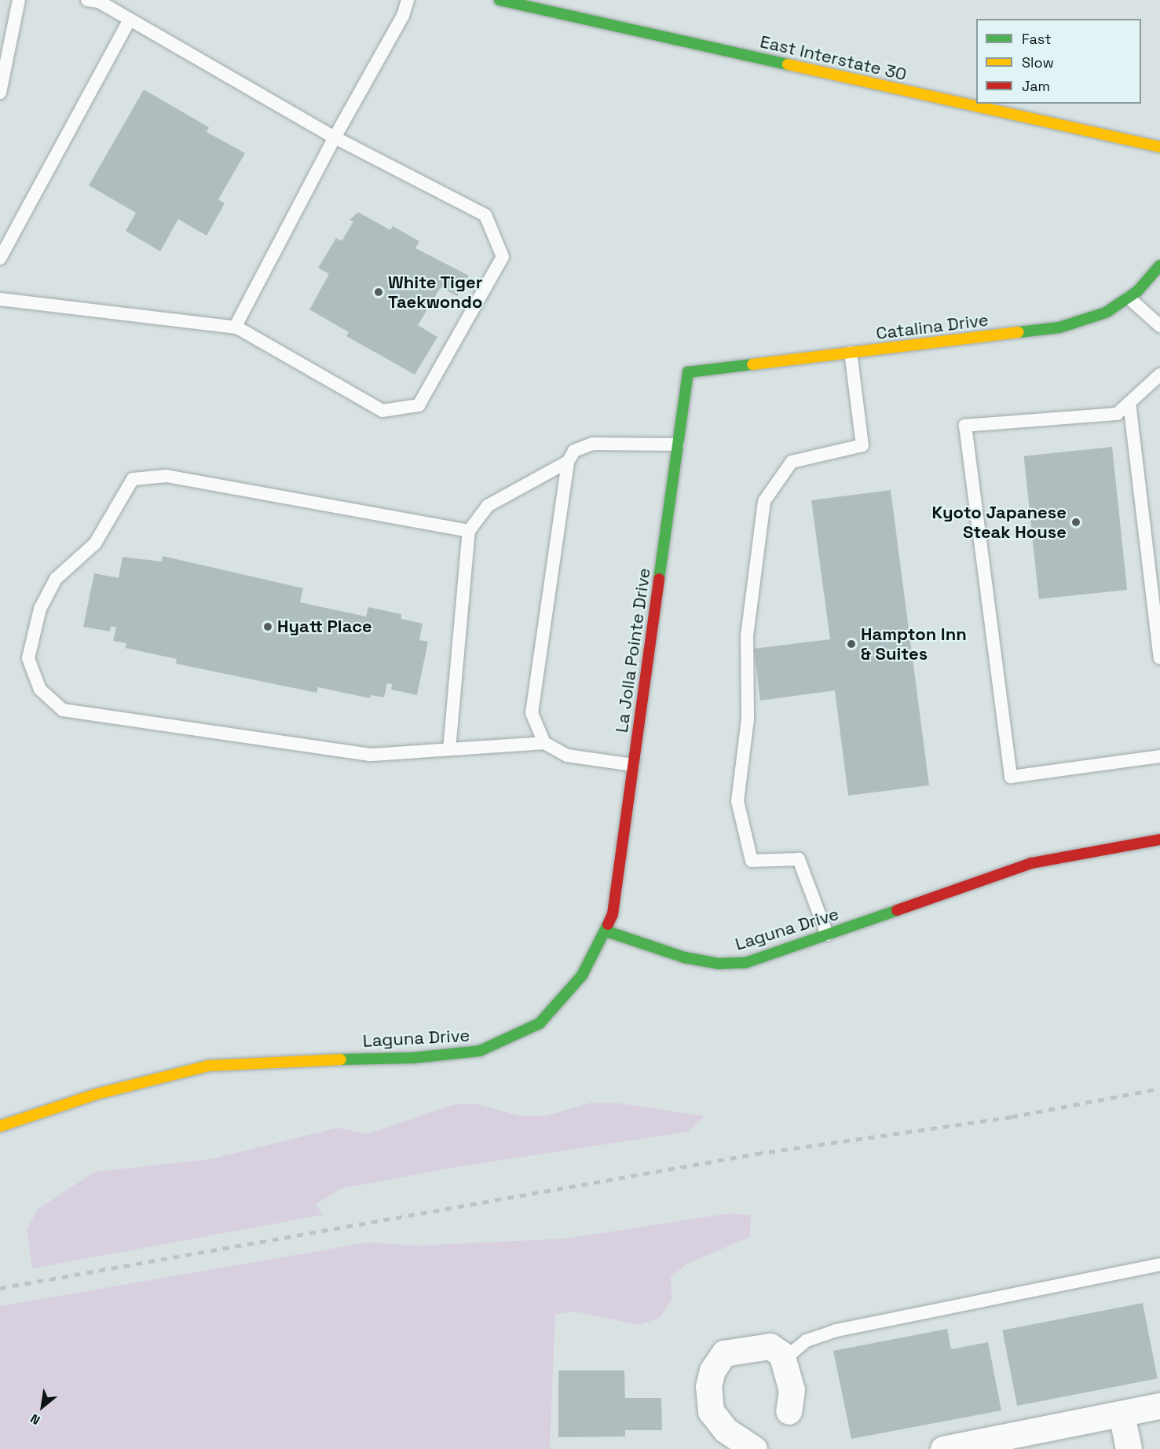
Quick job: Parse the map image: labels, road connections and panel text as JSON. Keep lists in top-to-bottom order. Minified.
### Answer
{"streets":{"street":["East Interstate 30","Catalina Drive","La Jolla Pointe Drive","Laguna Drive"]},"crossings":[["Catalina Drive","La Jolla Pointe Drive"],["La Jolla Pointe Drive","Laguna Drive"]],"places":["White Tiger Taekwondo","Kyoto Japanese Steak House","Hyatt Place","Hampton Inn & Suites"],"legend":["Fast","Slow","Jam"],"north":"bottom left"}
